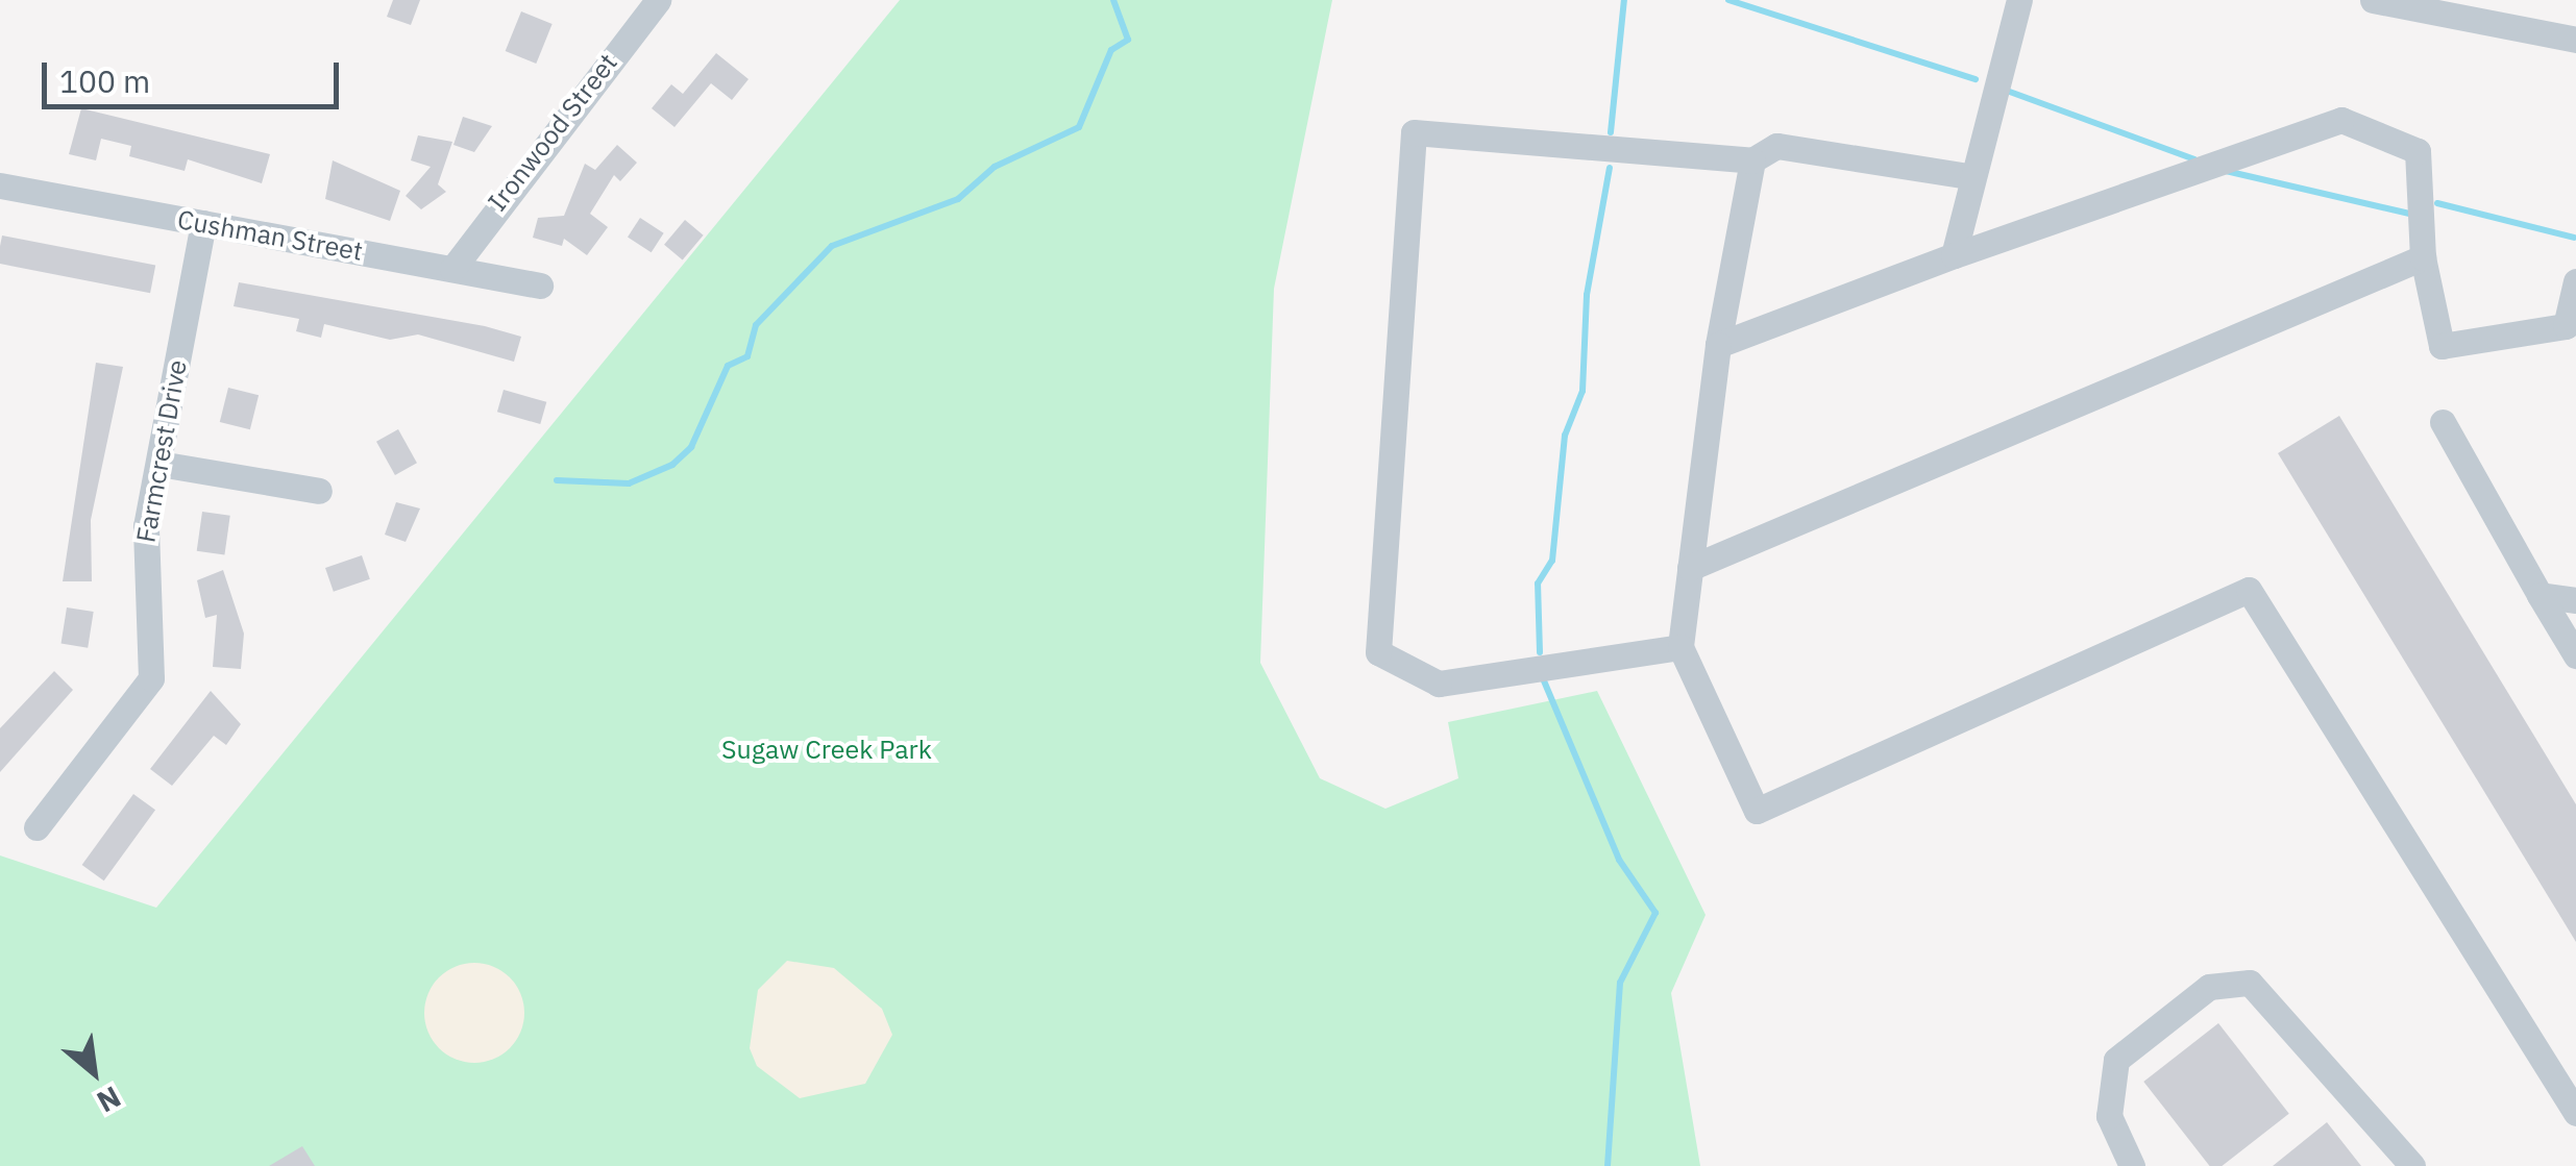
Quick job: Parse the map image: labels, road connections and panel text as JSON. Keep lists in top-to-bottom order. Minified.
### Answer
{"streets":{"street":["Ironwood Street","Cushman Street","Farmcrest Drive"]},"crossings":[["Ironwood Street","Cushman Street"],["Cushman Street","Farmcrest Drive"]],"parks":["Sugaw Creek Park"],"scale_bar":"100 m","north":"bottom right"}
